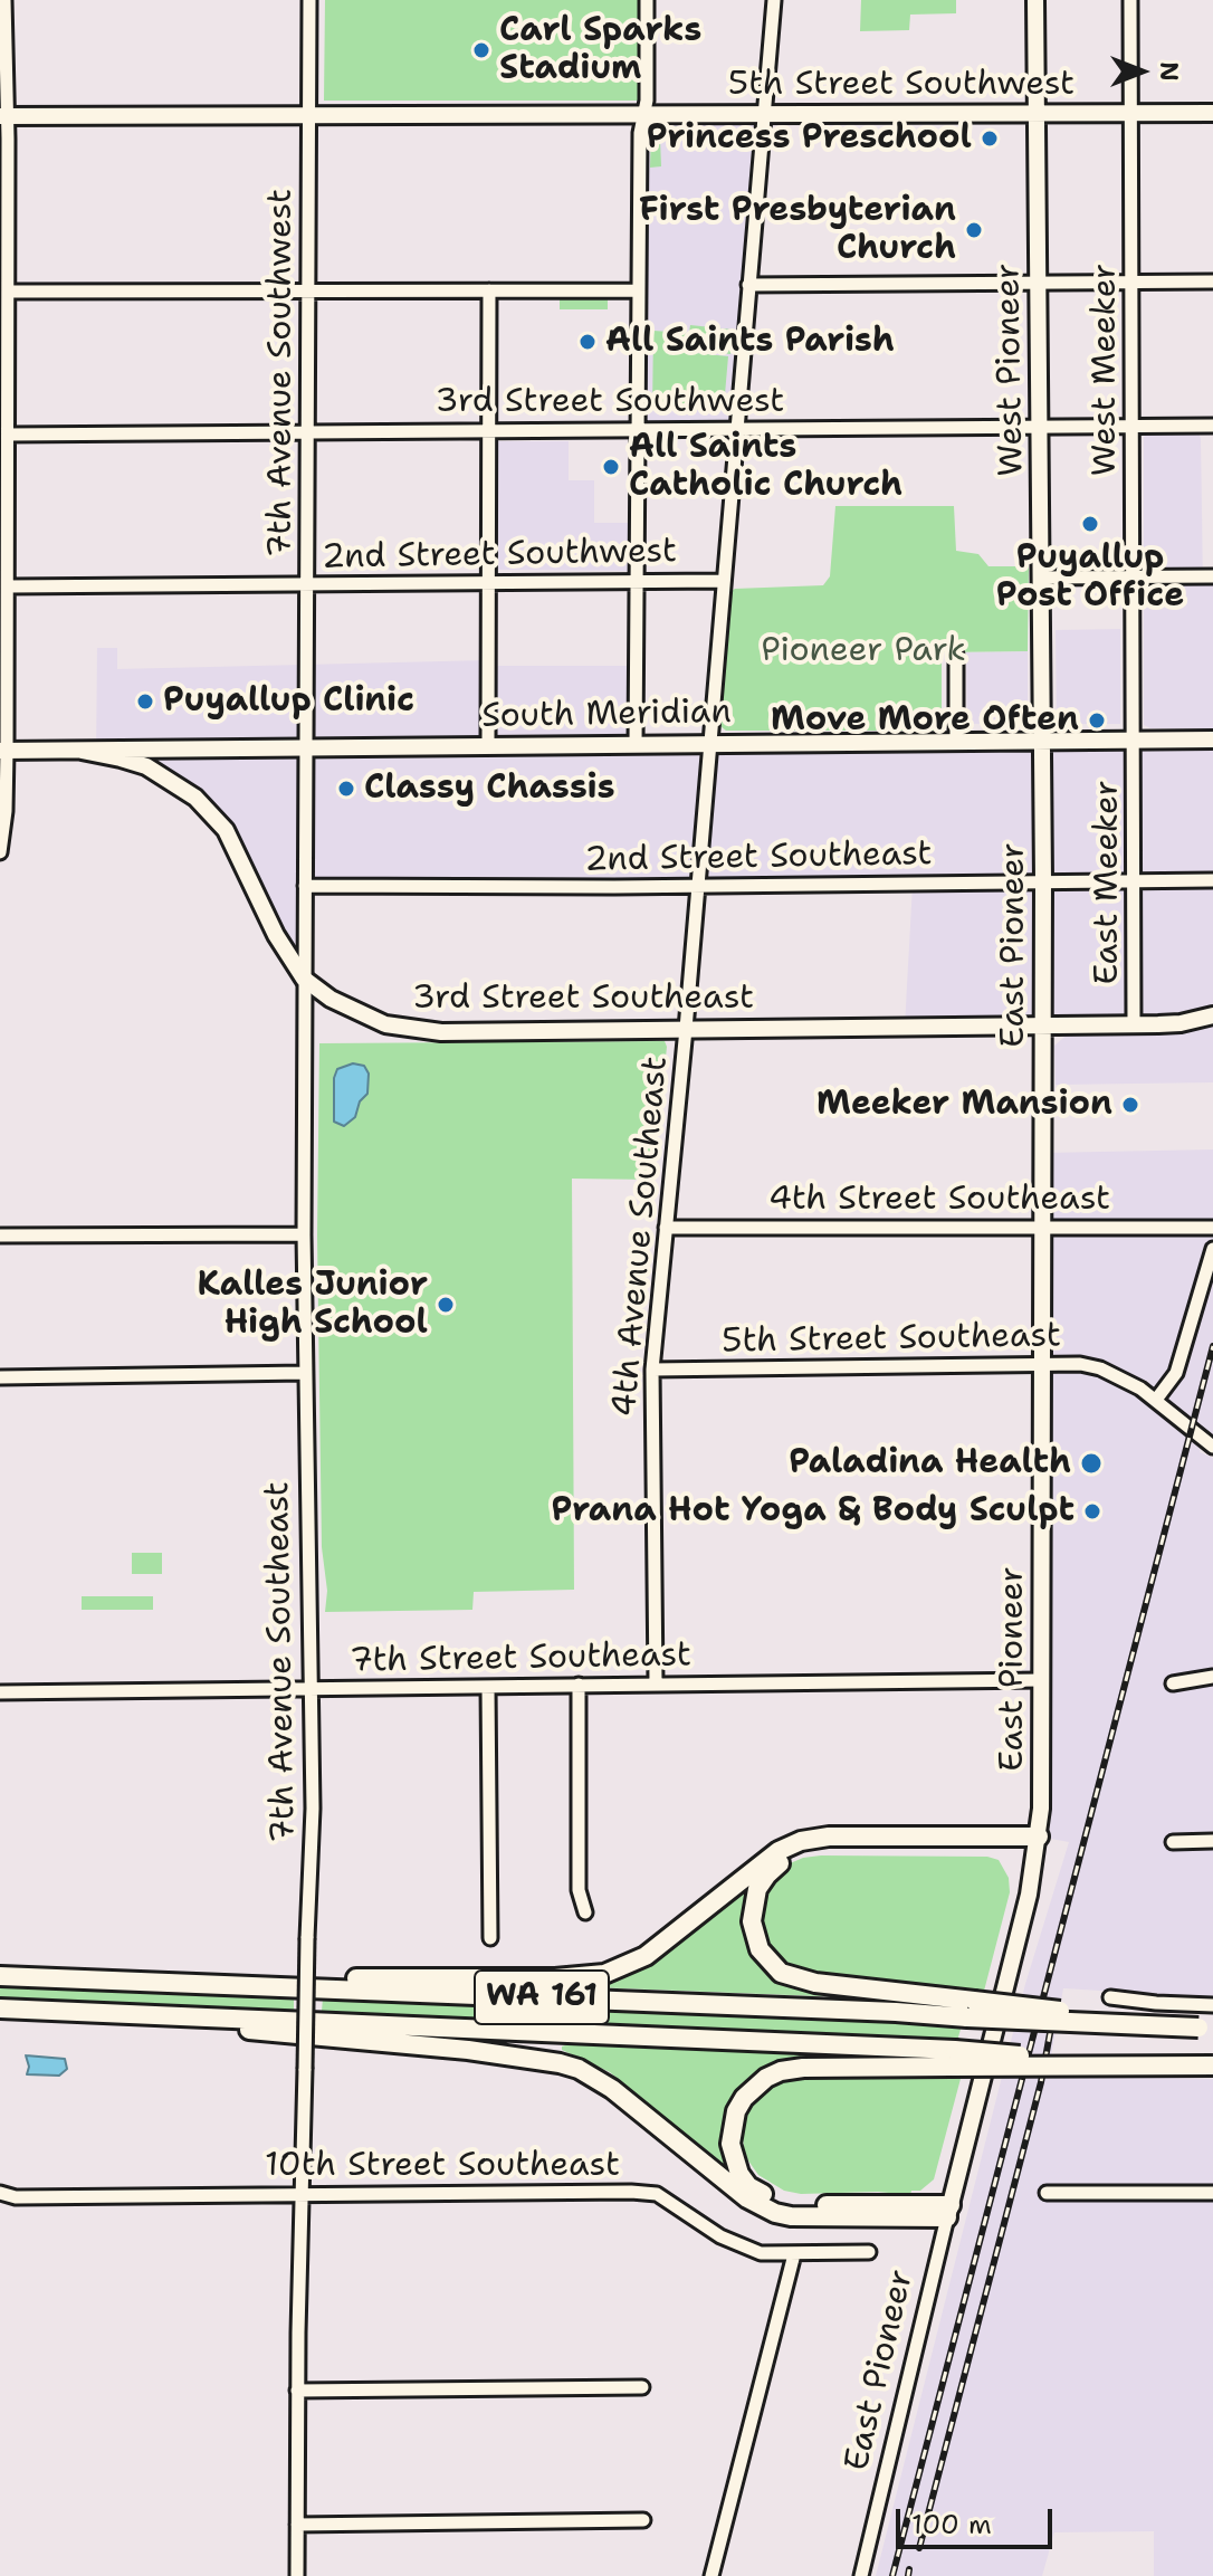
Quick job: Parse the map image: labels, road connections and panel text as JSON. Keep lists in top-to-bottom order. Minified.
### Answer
{"streets":{"highway":["WA 161"],"main road":["5th Street Southwest","West Pioneer","South Meridian","East Pioneer","3rd Street Southeast"],"street":["West Meeker","7th Avenue Southwest","3rd Street Southwest","2nd Street Southwest","2nd Street Southeast","East Meeker","4th Street Southeast","4th Avenue Southeast","5th Street Southeast","7th Street Southeast","7th Avenue Southeast","10th Street Southeast"]},"crossings":[["5th Street Southwest","West Pioneer"],["5th Street Southwest","West Meeker"],["5th Street Southwest","7th Avenue Southwest"],["5th Street Southwest","4th Avenue Southeast"],["West Pioneer","3rd Street Southwest"],["West Pioneer","South Meridian"],["West Pioneer","East Pioneer"],["West Meeker","3rd Street Southwest"],["West Meeker","South Meridian"],["West Meeker","East Meeker"],["7th Avenue Southwest","3rd Street Southwest"],["7th Avenue Southwest","2nd Street Southwest"],["7th Avenue Southwest","South Meridian"],["7th Avenue Southwest","7th Avenue Southeast"],["3rd Street Southwest","4th Avenue Southeast"],["2nd Street Southwest","4th Avenue Southeast"],["South Meridian","East Meeker"],["South Meridian","East Pioneer"],["South Meridian","3rd Street Southeast"],["South Meridian","4th Avenue Southeast"],["South Meridian","7th Avenue Southeast"],["2nd Street Southeast","East Meeker"],["2nd Street Southeast","East Pioneer"],["2nd Street Southeast","4th Avenue Southeast"],["2nd Street Southeast","7th Avenue Southeast"],["East Meeker","3rd Street Southeast"],["East Pioneer","3rd Street Southeast"],["East Pioneer","4th Street Southeast"],["East Pioneer","5th Street Southeast"],["East Pioneer","7th Street Southeast"],["3rd Street Southeast","4th Avenue Southeast"],["3rd Street Southeast","7th Avenue Southeast"],["4th Street Southeast","4th Avenue Southeast"],["4th Avenue Southeast","5th Street Southeast"],["4th Avenue Southeast","7th Street Southeast"],["7th Street Southeast","7th Avenue Southeast"],["7th Avenue Southeast","10th Street Southeast"]],"parks":["Pioneer Park"],"places":["Carl Sparks Stadium","Princess Preschool","First Presbyterian Church","All Saints Parish","All Saints Catholic Church","Puyallup Post Office","Puyallup Clinic","Move More Often","Classy Chassis","Meeker Mansion","Kalles Junior High School","Paladina Health","Prana Hot Yoga & Body Sculpt"],"scale_bar":"100 m","north":"right"}
